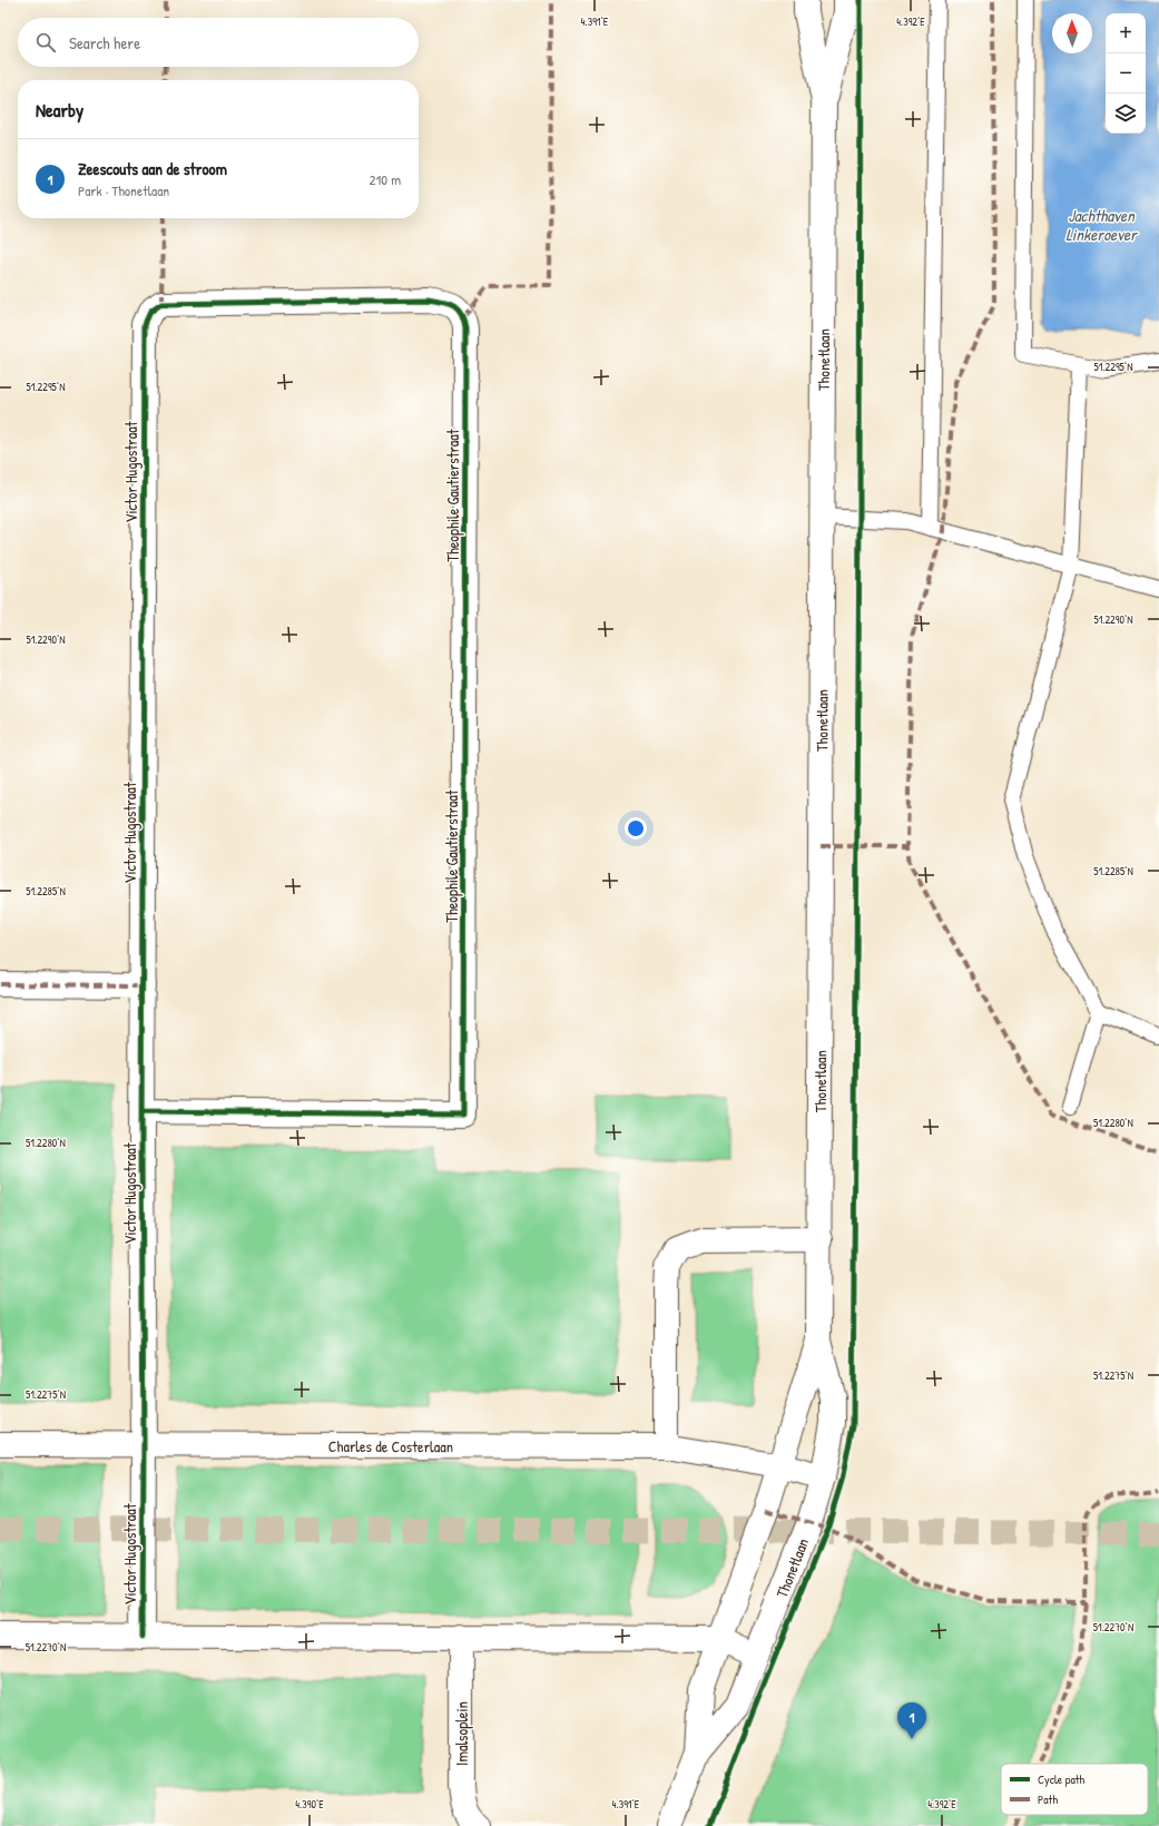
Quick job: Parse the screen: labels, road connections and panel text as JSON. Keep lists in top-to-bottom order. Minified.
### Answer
{"streets":{"street":["Thonetlaan","Victor Hugostraat","Theophile Gautierstraat","Charles de Costerlaan","Imalsoplein"]},"crossings":[["Thonetlaan","Charles de Costerlaan"],["Victor Hugostraat","Theophile Gautierstraat"],["Victor Hugostraat","Charles de Costerlaan"]],"water":["Jachthaven Linkeroever"],"legend":["Cycle path","Path"],"north":"top","page":{"map_buttons":["+","−"],"search":"Search here","heading":"Nearby","list":[{"mark":"1","name":"Zeescouts aan de stroom","note":"Park · Thonetlaan","value":"210 m"}],"pins":"1"},"coordinates":["4.391°E","4.392°E","51.2295°N","51.2290°N","51.2285°N","51.2280°N","51.2275°N","51.2270°N","4.390°E"]}
